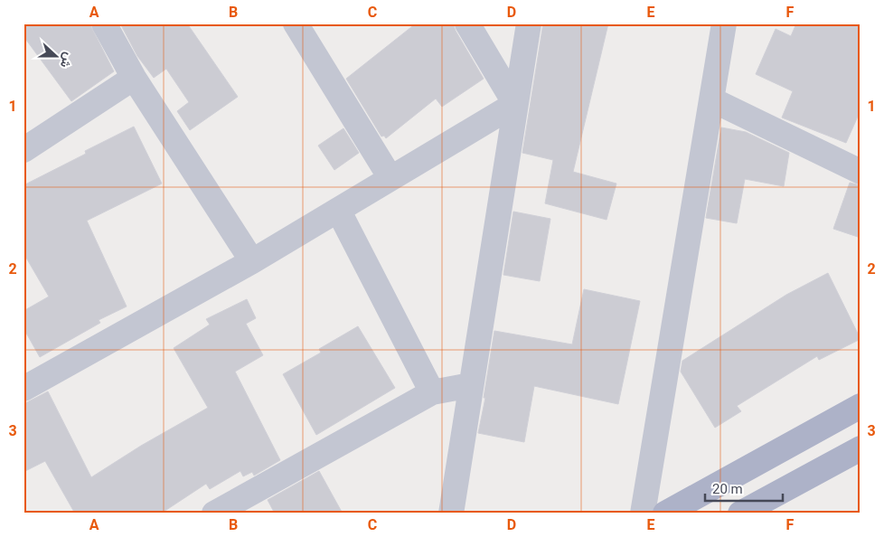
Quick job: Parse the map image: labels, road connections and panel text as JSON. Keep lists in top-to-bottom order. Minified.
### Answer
{"scale_bar":"20 m","north":"right","grid":{"columns":["A","B","C","D","E","F"],"rows":["1","2","3"]}}
